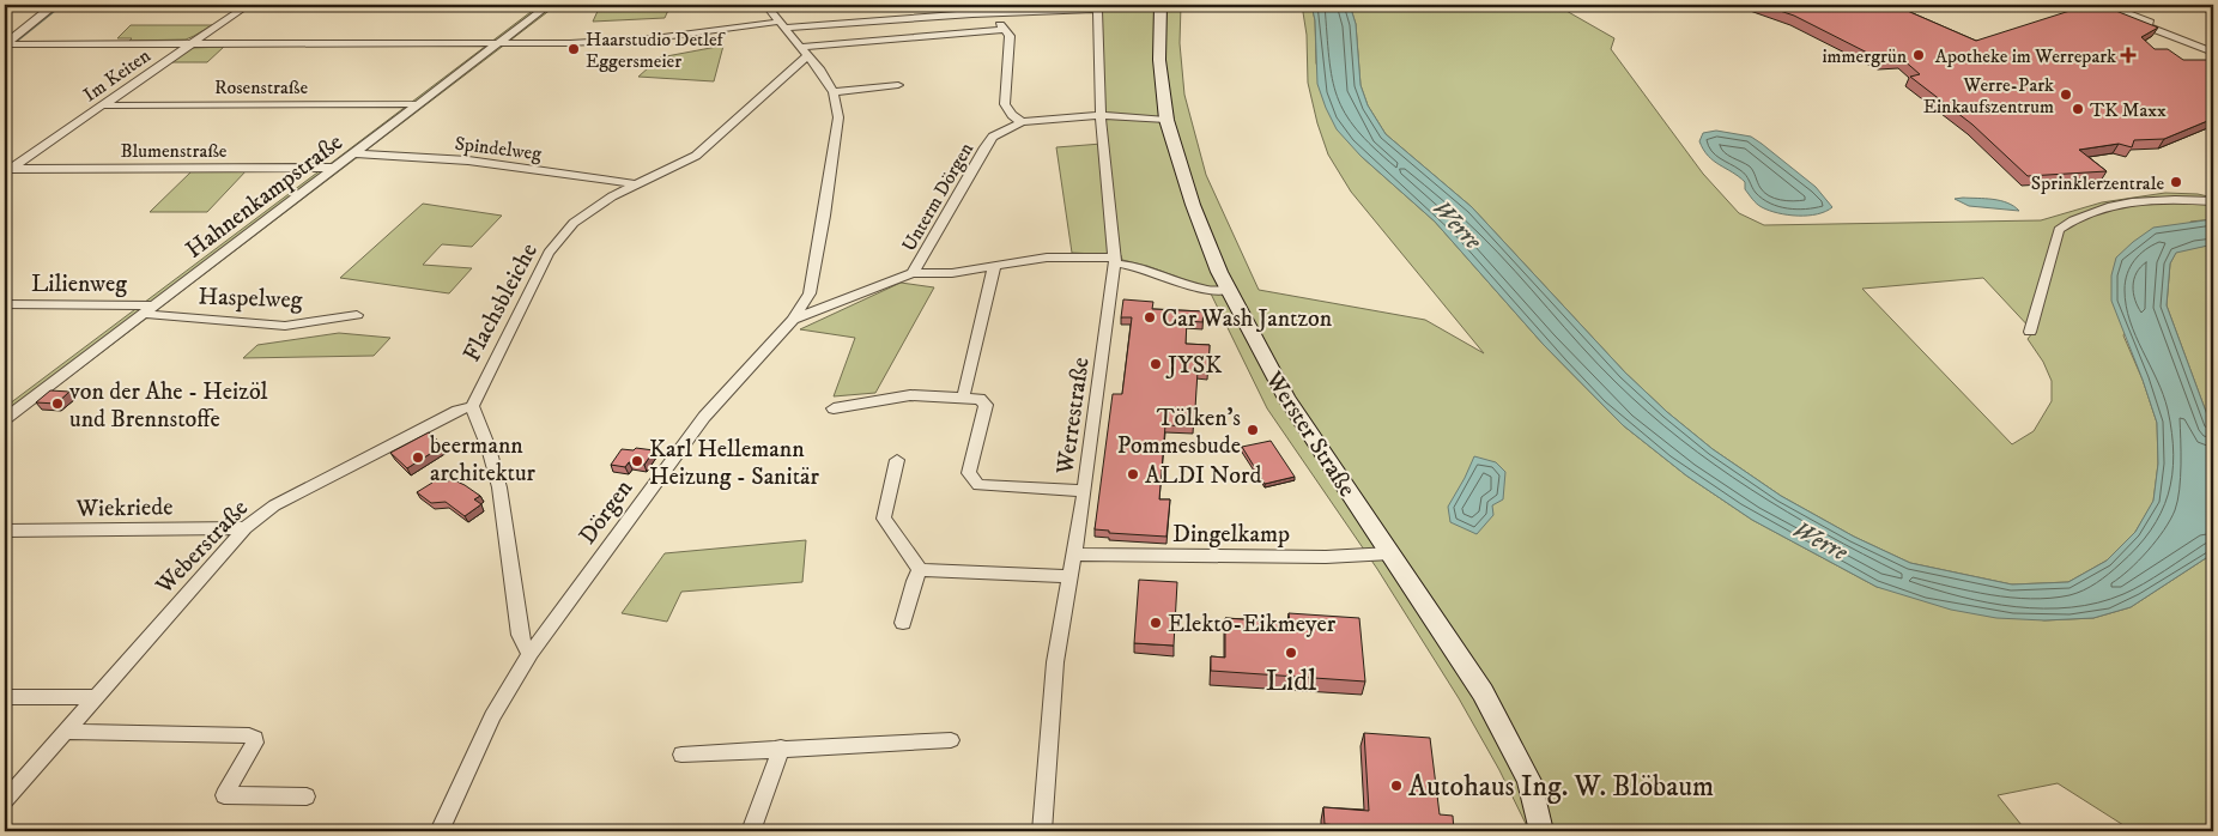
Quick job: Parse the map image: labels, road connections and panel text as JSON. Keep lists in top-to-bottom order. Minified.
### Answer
{"streets":{"main road":["Werster Straße"],"street":["Im Keiten","Rosenstraße","Spindelweg","Blumenstraße","Hahnenkampstraße","Unterm Dörgen","Lilienweg","Haspelweg","Flachsbleiche","Werrestraße","Wiekriede","Dörgen","Dingelkamp","Weberstraße"]},"crossings":[["Im Keiten","Rosenstraße"],["Im Keiten","Blumenstraße"],["Rosenstraße","Hahnenkampstraße"],["Spindelweg","Hahnenkampstraße"],["Spindelweg","Flachsbleiche"],["Blumenstraße","Hahnenkampstraße"],["Hahnenkampstraße","Lilienweg"],["Hahnenkampstraße","Haspelweg"],["Unterm Dörgen","Werrestraße"],["Unterm Dörgen","Werster Straße"],["Flachsbleiche","Dörgen"],["Flachsbleiche","Weberstraße"],["Werrestraße","Dingelkamp"],["Werster Straße","Dingelkamp"],["Wiekriede","Weberstraße"]],"water":["Werre"],"places":{"other":["Haarstudio Detlef Eggersmeier","immergrün","Werre-Park Einkaufszentrum","TK Maxx","Sprinklerzentrale","Car Wash Jantzon","JYSK","von der Ahe - Heizöl und Brennstoffe","Tölken's Pommesbude","beermann architektur","Karl Hellemann Heizung - Sanitär","ALDI Nord","Elekto-Eikmeyer","Lidl","Autohaus Ing. W. Blöbaum"],"health":["Apotheke im Werrepark"]}}
